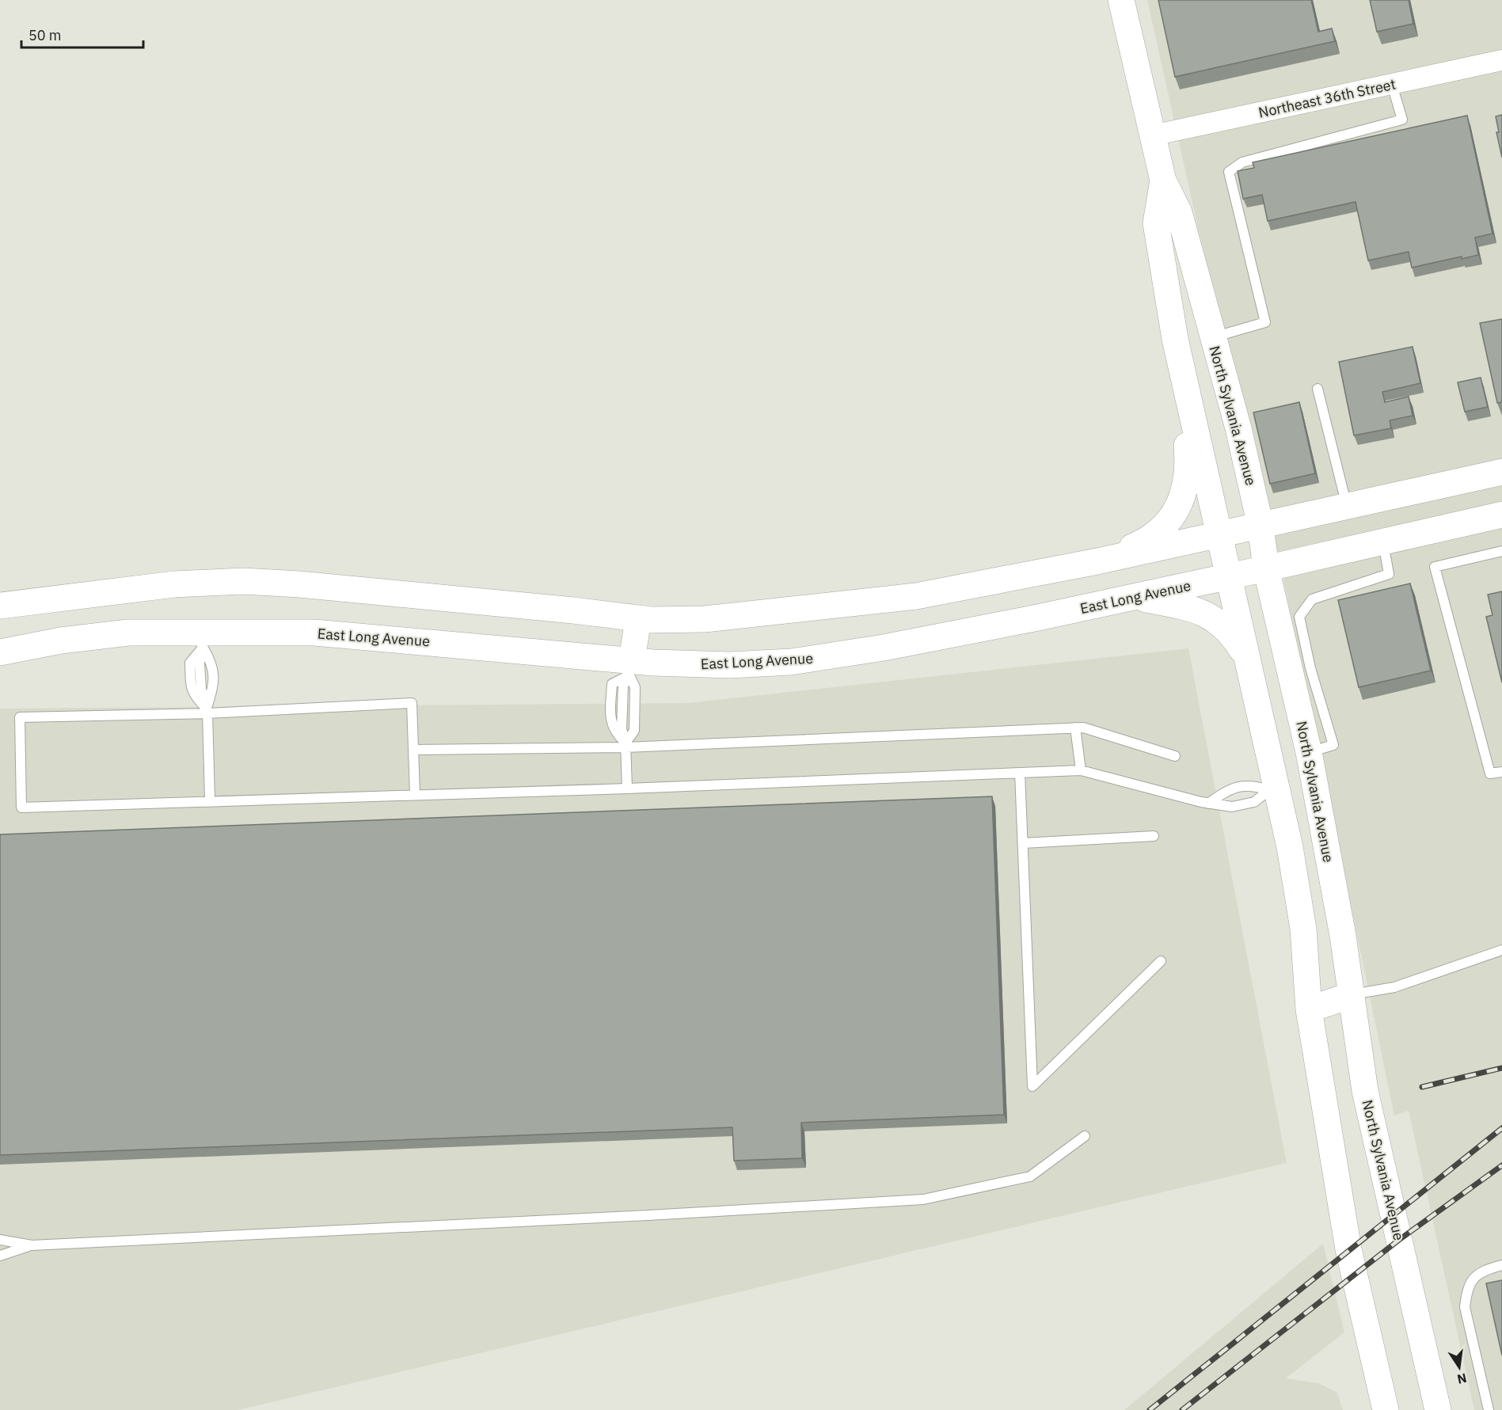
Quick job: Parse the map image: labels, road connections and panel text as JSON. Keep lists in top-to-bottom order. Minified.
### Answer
{"streets":{"main road":["North Sylvania Avenue","East Long Avenue"],"street":["Northeast 36th Street"]},"crossings":[["Northeast 36th Street","North Sylvania Avenue"],["North Sylvania Avenue","East Long Avenue"]],"scale_bar":"50 m","north":"bottom"}
